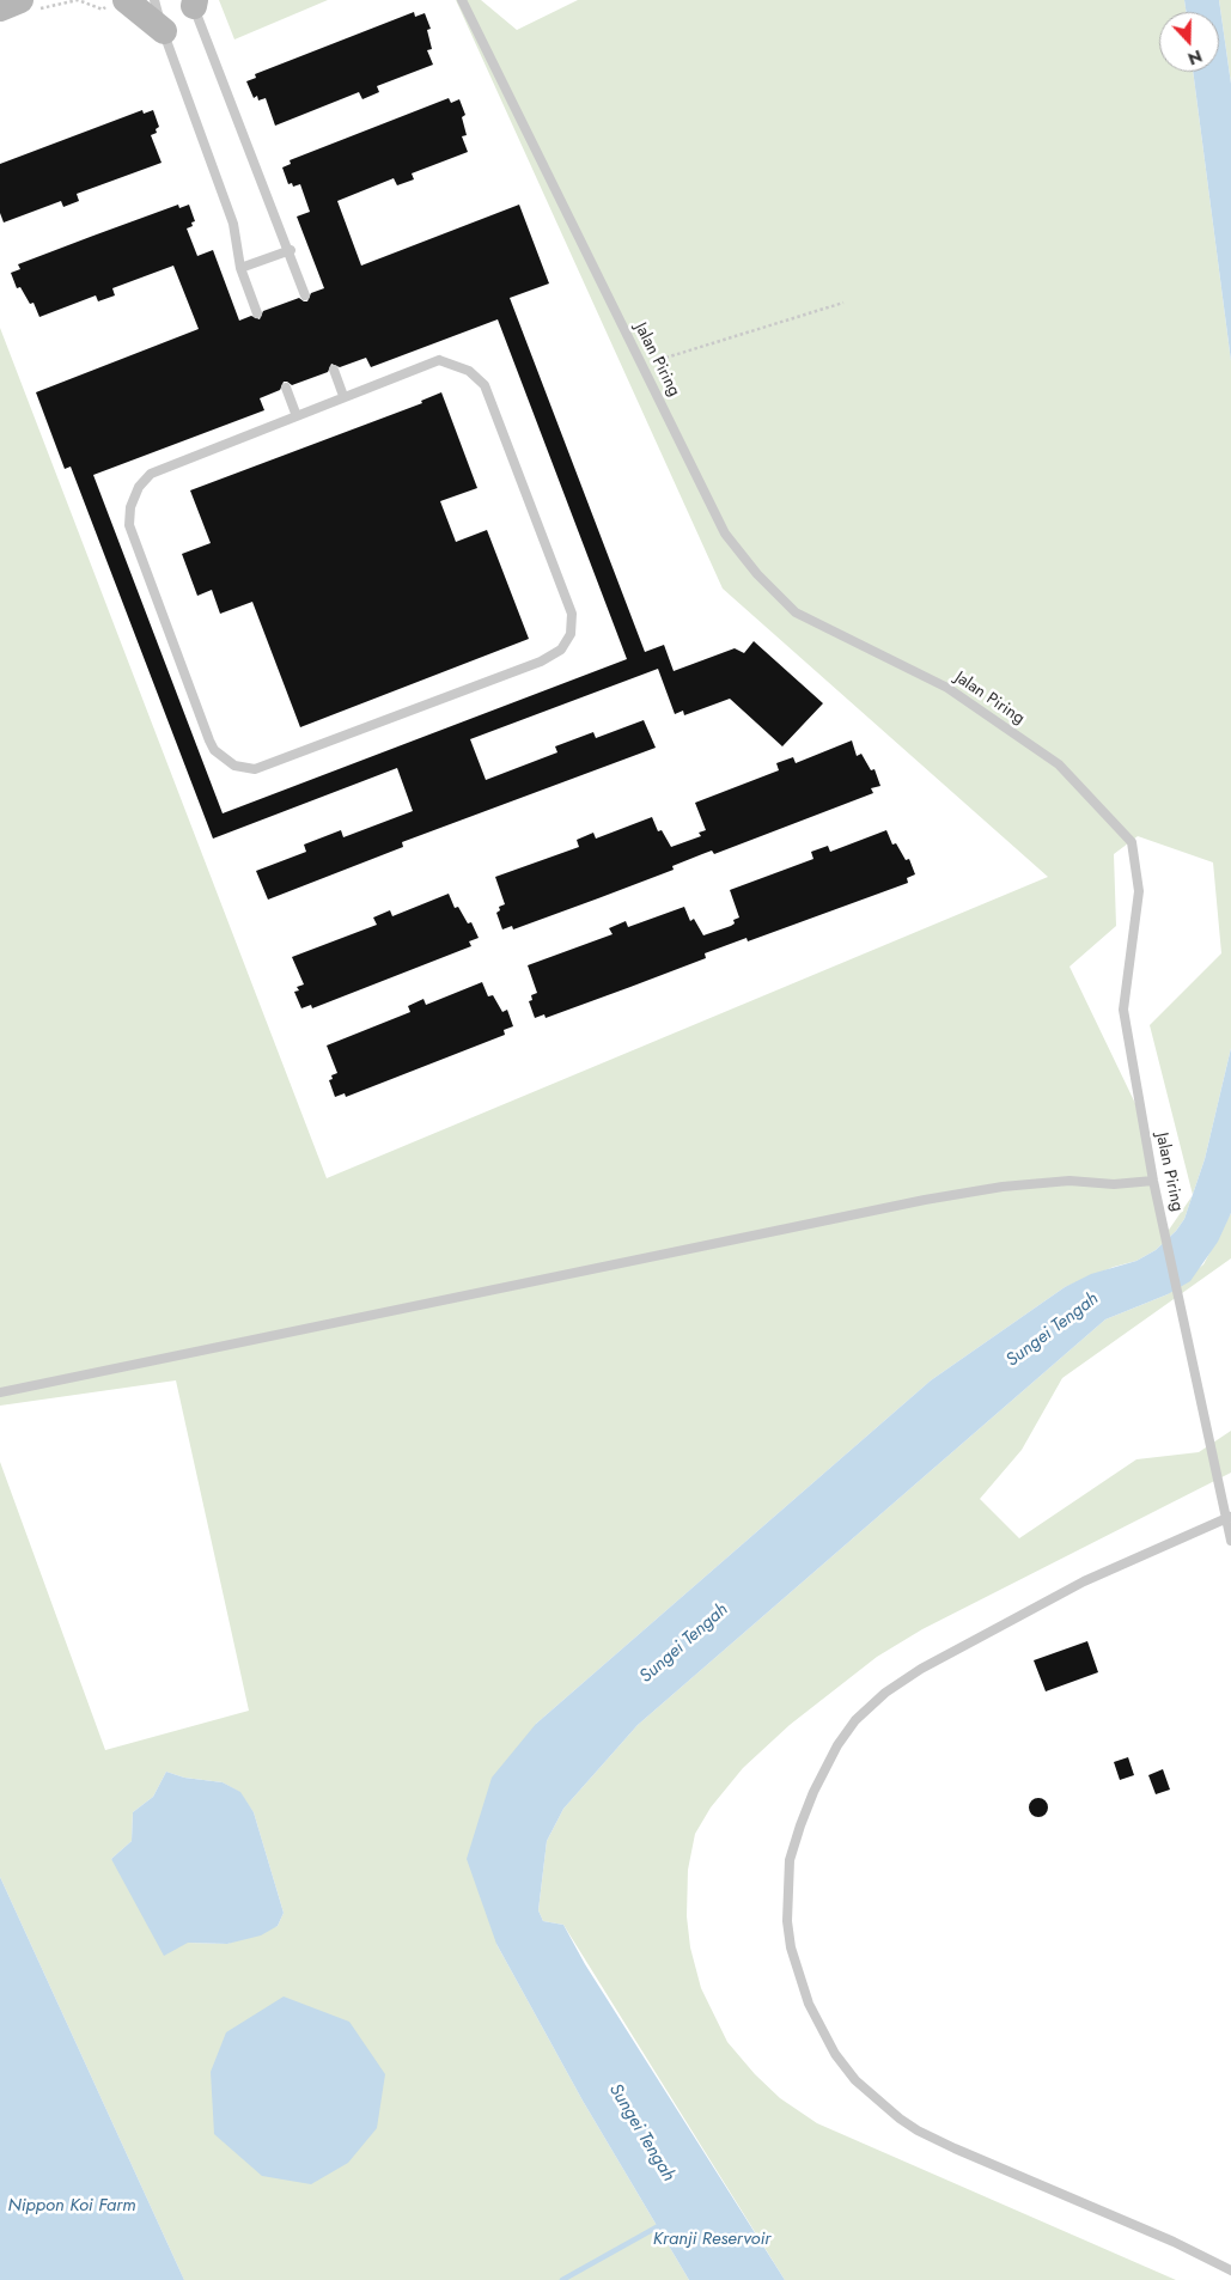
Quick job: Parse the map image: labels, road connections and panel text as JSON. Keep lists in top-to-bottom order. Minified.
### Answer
{"streets":{"lane":["Jalan Piring"]},"water":["Sungei Tengah","Nippon Koi Farm","Kranji Reservoir"],"north":"bottom"}
